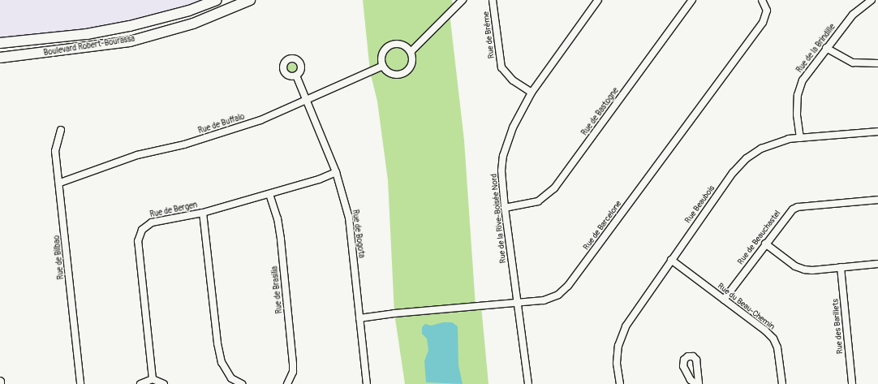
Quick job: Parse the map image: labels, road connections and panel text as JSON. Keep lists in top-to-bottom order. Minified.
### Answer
{"streets":{"highway":["Boulevard Robert-Bourassa"],"street":["Rue de Brême","Rue de la Brindille","Rue de Bastogne","Rue de Buffalo","Rue Beaubois","Rue de Bergen","Rue de la Rive-Boisée Nord","Rue de Barcelone","Rue de Bogota","Rue de Beauchastel","Rue de Bilbao","Rue de Brasilia","Rue du Beau-Chemin","Rue des Barillets"]},"crossings":[["Rue de Brême","Rue de la Rive-Boisée Nord"],["Rue de la Brindille","Rue Beaubois"],["Rue de Bastogne","Rue de la Rive-Boisée Nord"],["Rue de Buffalo","Rue de Bogota"],["Rue de Buffalo","Rue de Bilbao"],["Rue Beaubois","Rue du Beau-Chemin"],["Rue de Bergen","Rue de Bogota"],["Rue de Bergen","Rue de Brasilia"],["Rue de la Rive-Boisée Nord","Rue de Barcelone"],["Rue de Barcelone","Rue de Bogota"],["Rue de Beauchastel","Rue du Beau-Chemin"]]}
